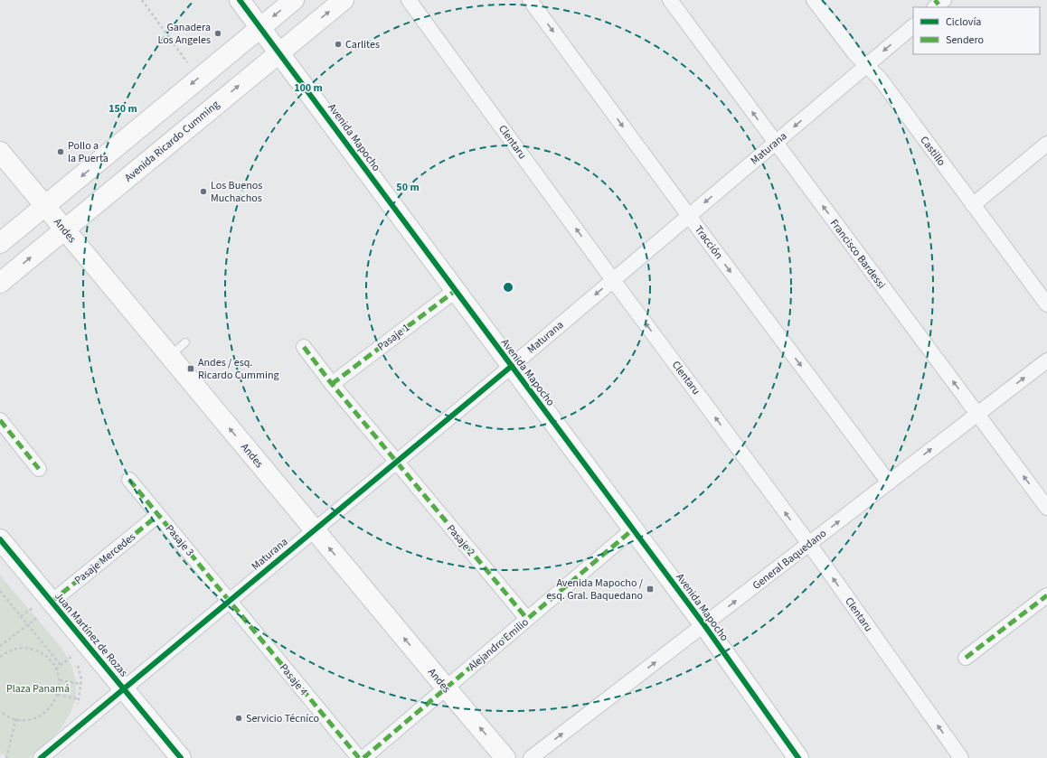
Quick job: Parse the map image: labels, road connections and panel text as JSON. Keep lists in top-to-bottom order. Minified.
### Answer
{"streets":{"main road":["Avenida Mapocho","Avenida Ricardo Cumming","Andes","Juan Martínez de Rozas"],"street":["Clentaru","Maturana","Castillo","Tracción","Francisco Bardessi","Pasaje 1","Pasaje 3","Pasaje 2","Pasaje Mercedes","General Baquedano","Alejandro Emilio","Pasaje 4"]},"crossings":[["Avenida Mapocho","Avenida Ricardo Cumming"],["Avenida Mapocho","Maturana"],["Avenida Mapocho","Pasaje 1"],["Avenida Mapocho","General Baquedano"],["Avenida Mapocho","Alejandro Emilio"],["Avenida Ricardo Cumming","Andes"],["Clentaru","Maturana"],["Clentaru","General Baquedano"],["Maturana","Castillo"],["Maturana","Andes"],["Maturana","Tracción"],["Maturana","Francisco Bardessi"],["Maturana","Pasaje 3"],["Maturana","Pasaje 2"],["Maturana","Juan Martínez de Rozas"],["Maturana","Pasaje 4"],["Andes","Alejandro Emilio"],["Tracción","General Baquedano"],["Francisco Bardessi","General Baquedano"],["Pasaje 3","Pasaje Mercedes"],["Pasaje 3","Pasaje 4"],["Pasaje 2","Alejandro Emilio"],["Pasaje Mercedes","Juan Martínez de Rozas"]],"one_way":["Clentaru","Maturana","Andes","Tracción","Francisco Bardessi","General Baquedano"],"parks":["Plaza Panamá"],"places":{"other":["Ganadera Los Angeles","Carlites","Pollo a la Puerta","Los Buenos Muchachos","Servicio Técníco"],"transit":["Andes / esq. Ricardo Cumming","Avenida Mapocho / esq. Gral. Baquedano"]},"legend":["Ciclovía","Sendero"],"rings":["100 m","150 m","50 m"]}
